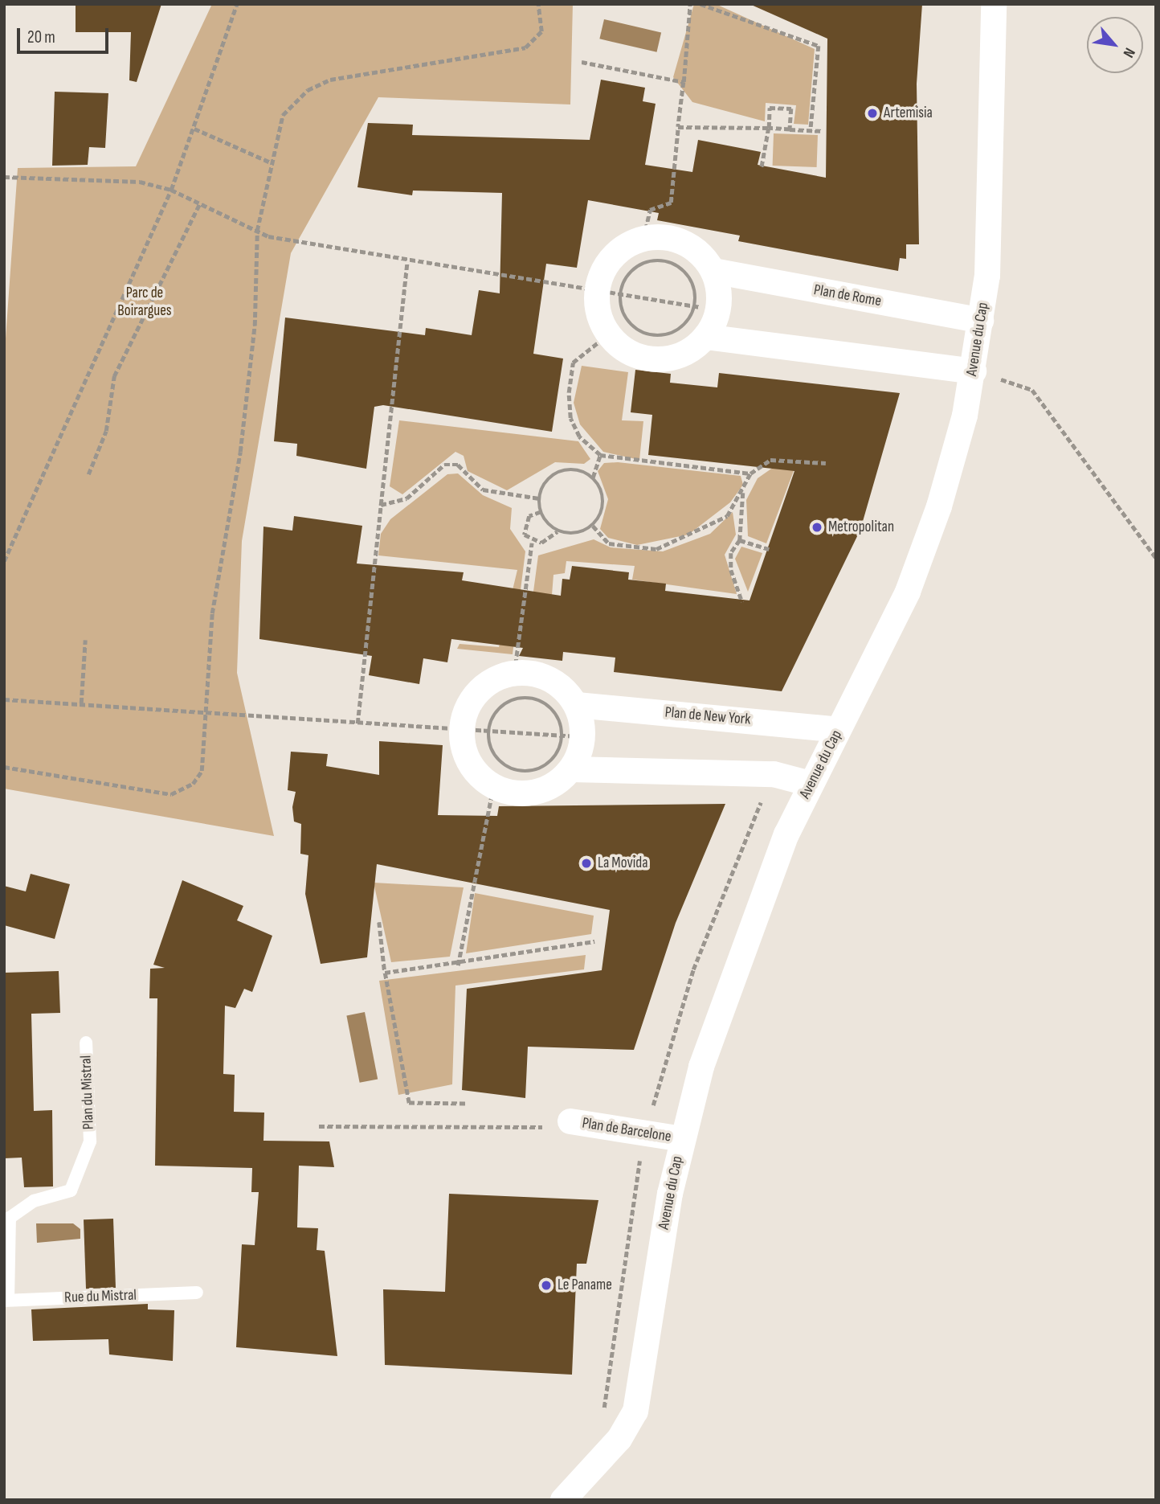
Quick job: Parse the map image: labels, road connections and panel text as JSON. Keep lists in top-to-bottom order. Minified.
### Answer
{"streets":{"street":["Plan de Rome","Avenue du Cap","Plan de New York","Plan de Barcelone"],"lane":["Plan du Mistral","Rue du Mistral"]},"crossings":[["Plan de Rome","Avenue du Cap"],["Avenue du Cap","Plan de New York"],["Avenue du Cap","Plan de Barcelone"],["Plan du Mistral","Rue du Mistral"]],"parks":["Parc de Boirargues"],"places":["Artemisia","Metropolitan","La Movida","Le Paname"],"scale_bar":"20 m","north":"bottom right"}
